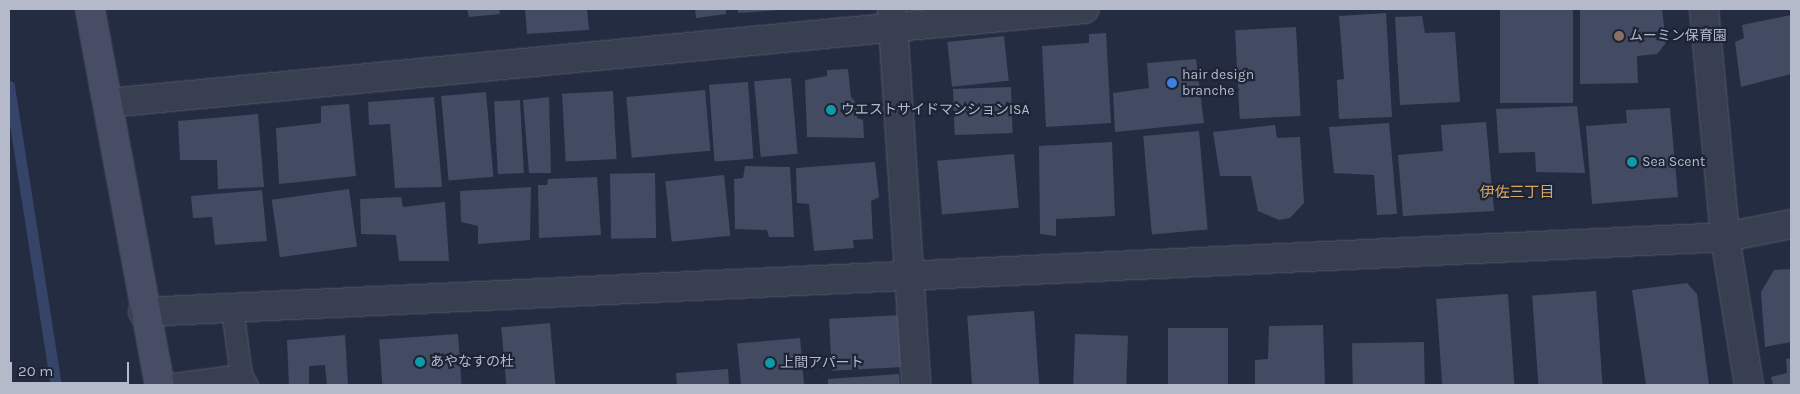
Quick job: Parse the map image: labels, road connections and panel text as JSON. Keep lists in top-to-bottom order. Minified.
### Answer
{"districts":["伊佐三丁目"],"places":["ムーミン保育園","hair design branche","ウエストサイドマンションISA","Sea Scent","あやなすの杜","上間アパート"],"scale_bar":"20 m"}
